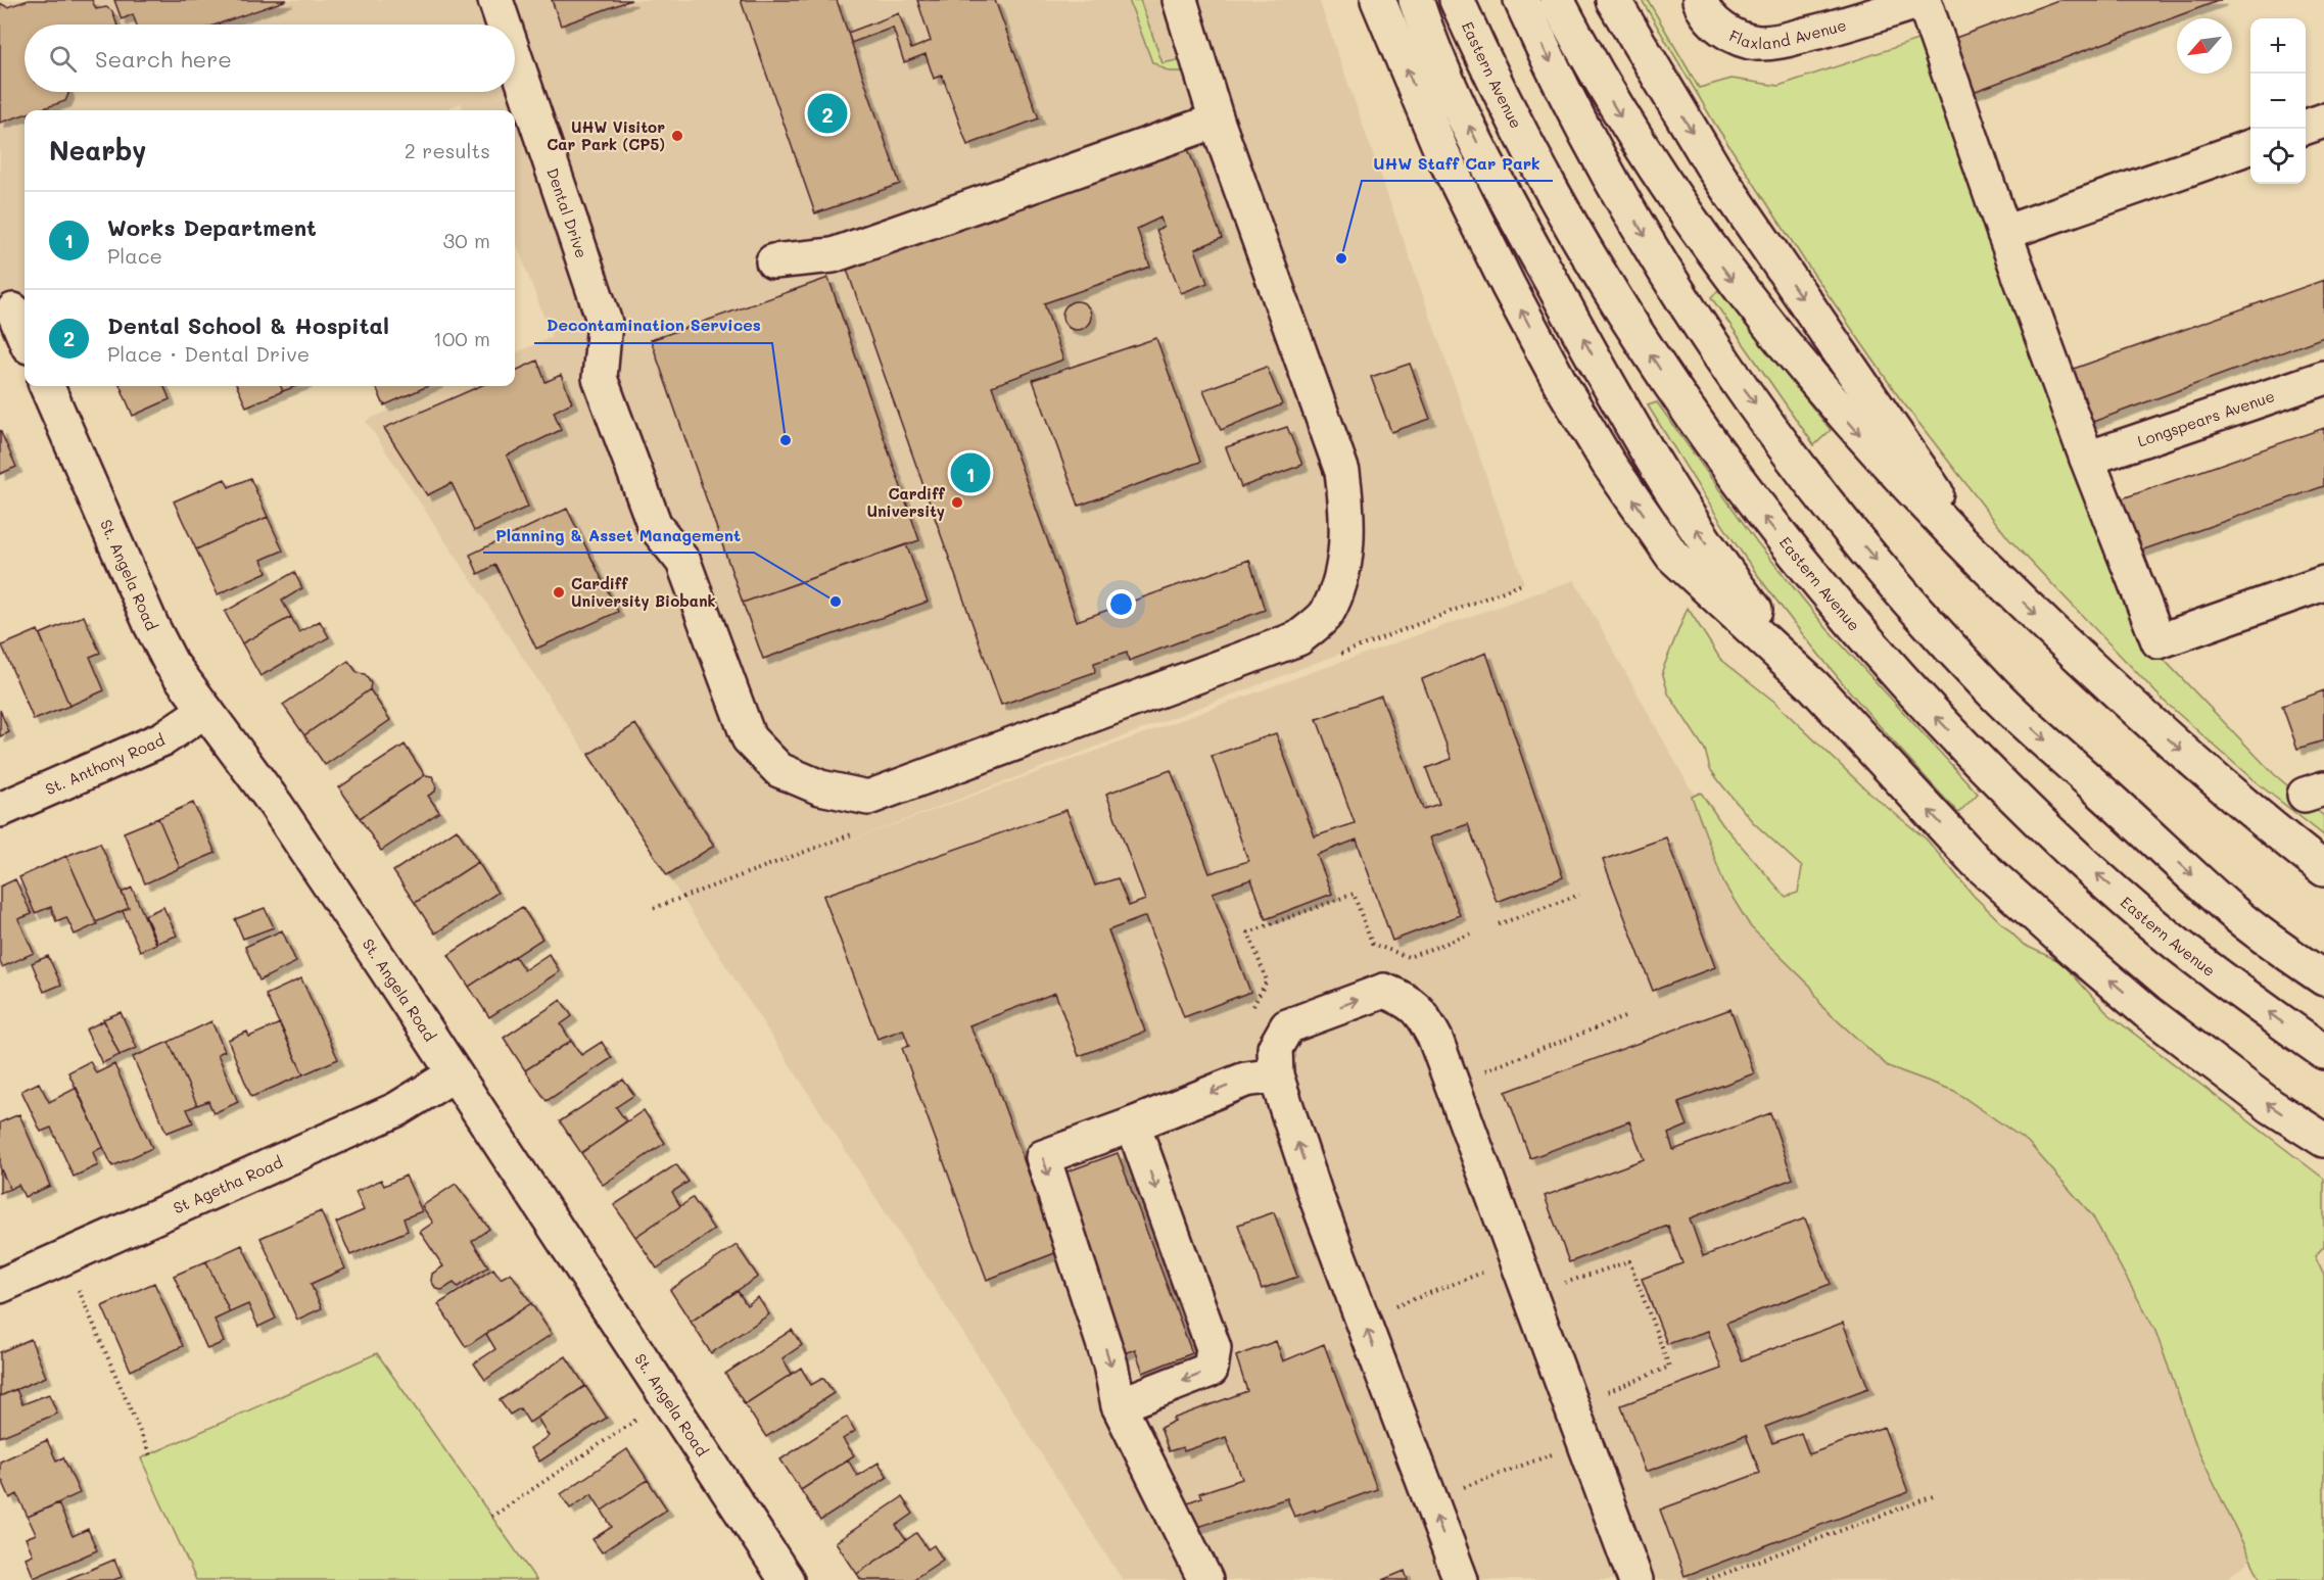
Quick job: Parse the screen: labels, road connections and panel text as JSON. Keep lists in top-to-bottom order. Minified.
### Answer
{"streets":{"main road":["Flaxland Avenue","Eastern Avenue","Dental Drive","Longspears Avenue","St. Angela Road","St. Anthony Road","St Agetha Road"]},"crossings":[["St. Angela Road","St. Anthony Road"],["St. Angela Road","St Agetha Road"]],"places":["UHW Visitor Car Park (CP5)","UHW Staff Car Park","Decontamination Services","Cardiff University","Cardiff University Biobank","Planning & Asset Management"],"north":"bottom left","page":{"map_buttons":["+","−"],"search":"Search here","pins":["2","1"],"heading":["Nearby","2 results"],"list":[{"mark":"1","name":"Works Department","note":"Place","value":"30 m"},{"mark":"2","name":"Dental School & Hospital","note":"Place · Dental Drive","value":"100 m"}]}}
